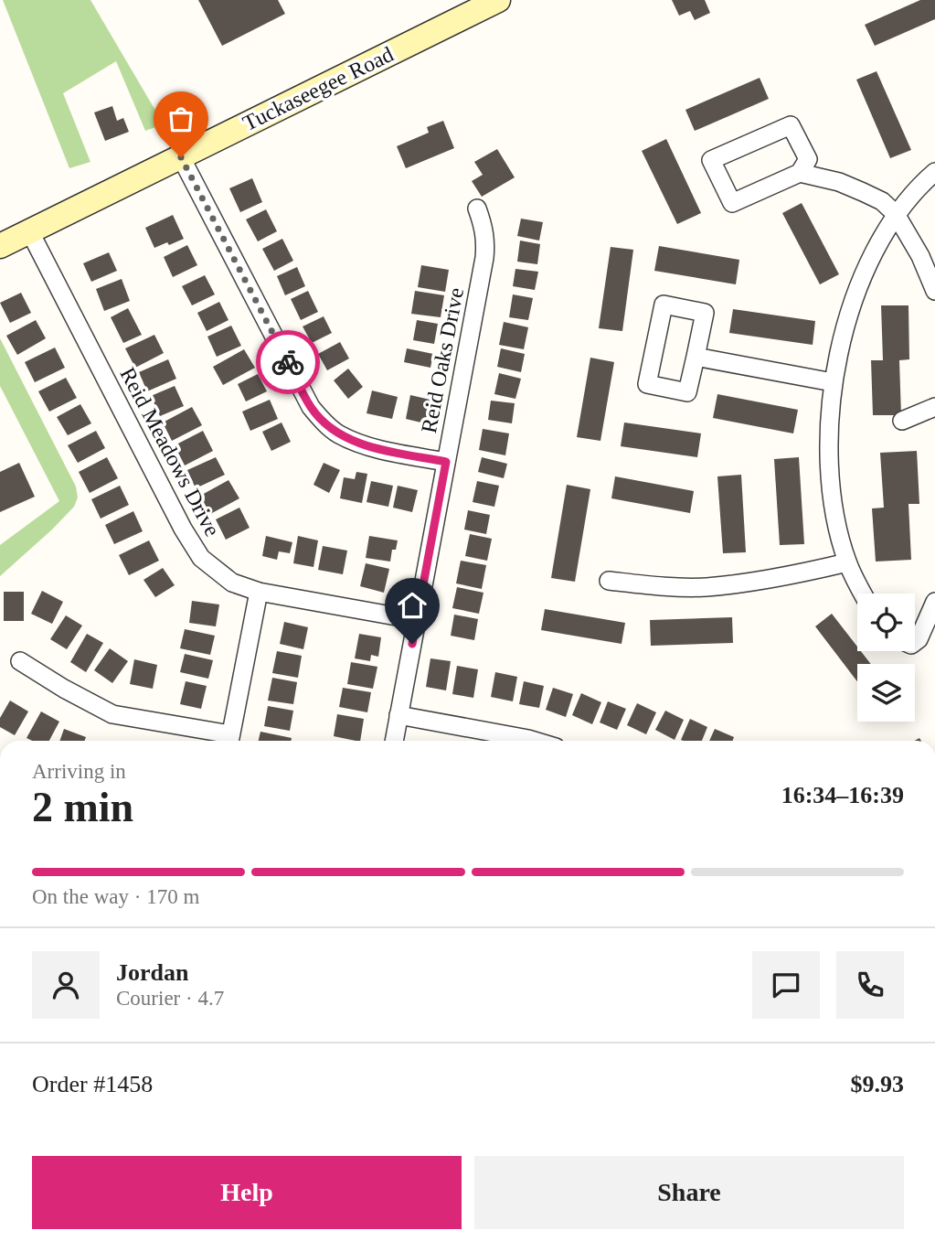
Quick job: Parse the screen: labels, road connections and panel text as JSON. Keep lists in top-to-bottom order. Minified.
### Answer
{"streets":{"street":["Tuckaseegee Road","Reid Oaks Drive","Reid Meadows Drive"]},"crossings":[["Tuckaseegee Road","Reid Meadows Drive"],["Reid Oaks Drive","Reid Meadows Drive"]],"page":{"heading":["2 min","Arriving in","16:34–16:39"],"panel":["Jordan","Courier · 4.7","Order #1458","$9.93"],"bar":"On the way · 170 m","buttons":["Help","Share"]}}
